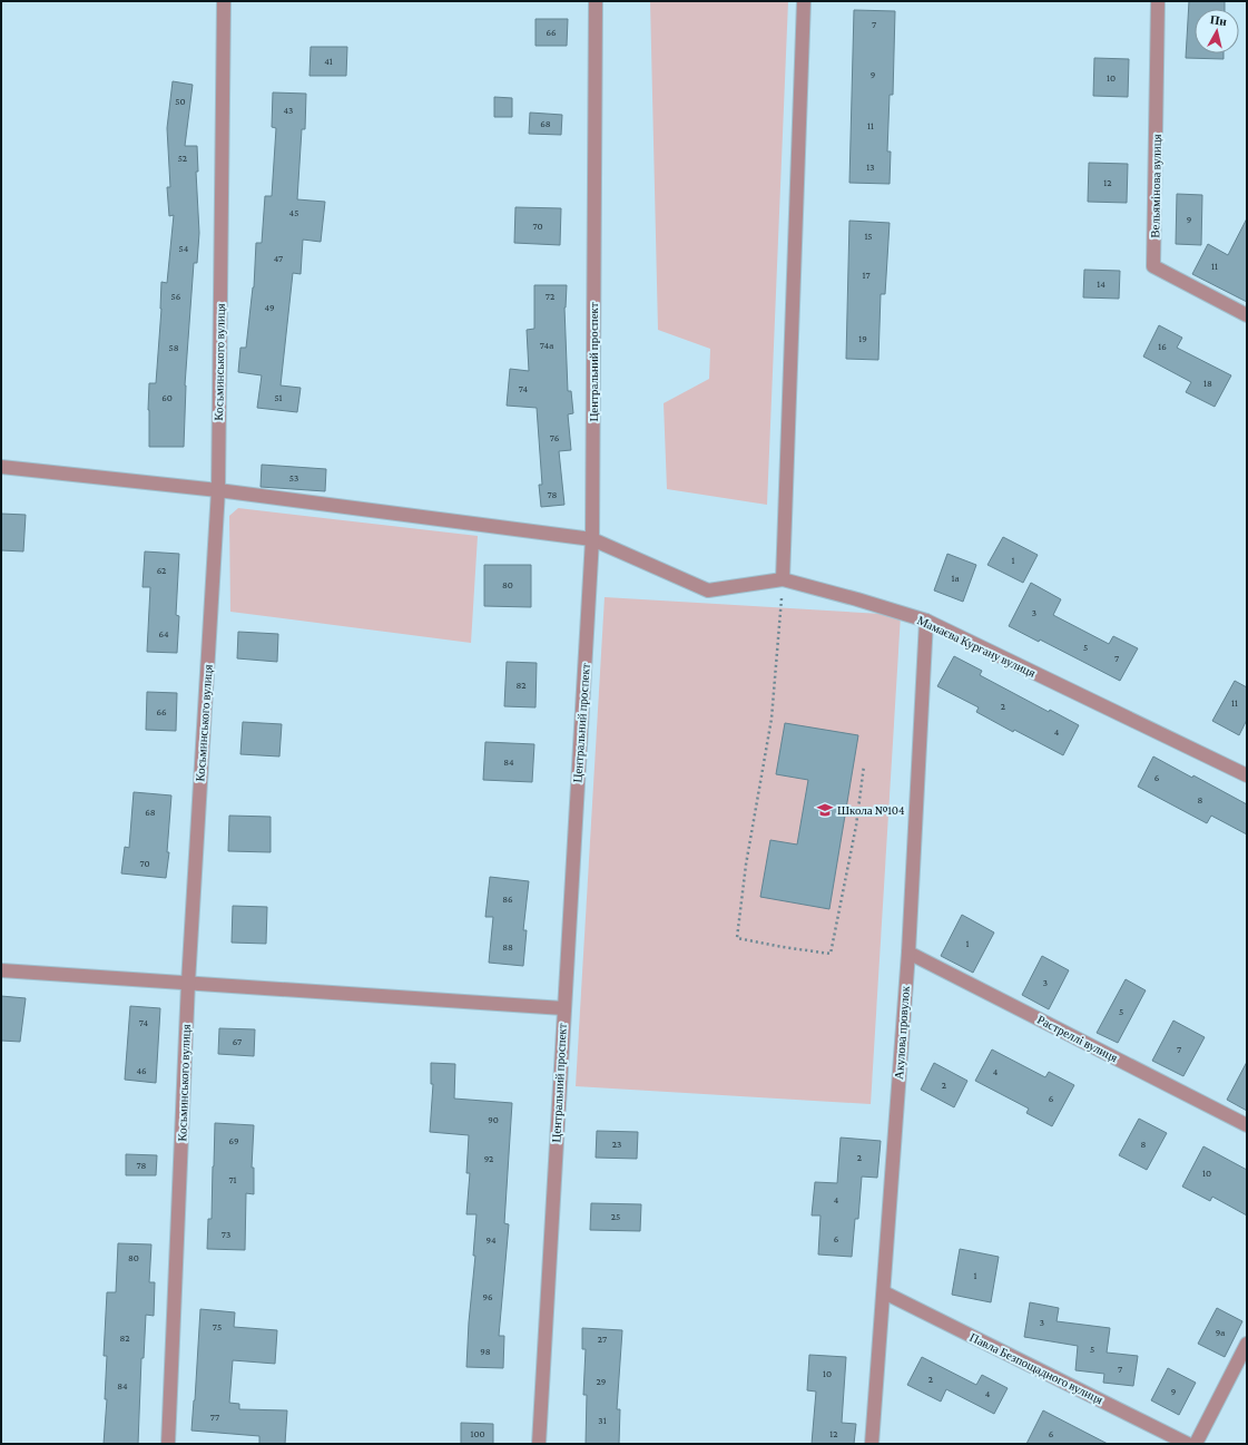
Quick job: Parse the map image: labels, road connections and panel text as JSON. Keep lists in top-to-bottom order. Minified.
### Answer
{"streets":{"street":["Вельямінова вулиця","Косьминського вулиця","Центральний проспект","Мамаєва Кургану вулиця","Акулова провулок","Растреллі вулиця","Павла Безпощадного вулиця"]},"crossings":[["Косьминського вулиця","Мамаєва Кургану вулиця"],["Центральний проспект","Мамаєва Кургану вулиця"],["Мамаєва Кургану вулиця","Акулова провулок"],["Акулова провулок","Растреллі вулиця"],["Акулова провулок","Павла Безпощадного вулиця"]],"places":{"school or university":["Школа №104"]},"house_numbers":["7","66","41","9","10","50","43","68","11","52","13","12","45","9","70","15","54","47","11","17","14","56","72","49","19","74а","16","58","18","74","60","51","76","53","78","1","62","1а","80","3","64","5","7","82","11","2","66","4","84","6","8","68","70","86","1","88","3","5","74","67","7","46","4","2","6","90","69","23","8","2","92","78","10","71","4","25","73","6","94","80","1","96","3","75","9а","82","27","5","98","7","10","2","29","84","9","4","77","31","100","12","6"],"north":"top"}
